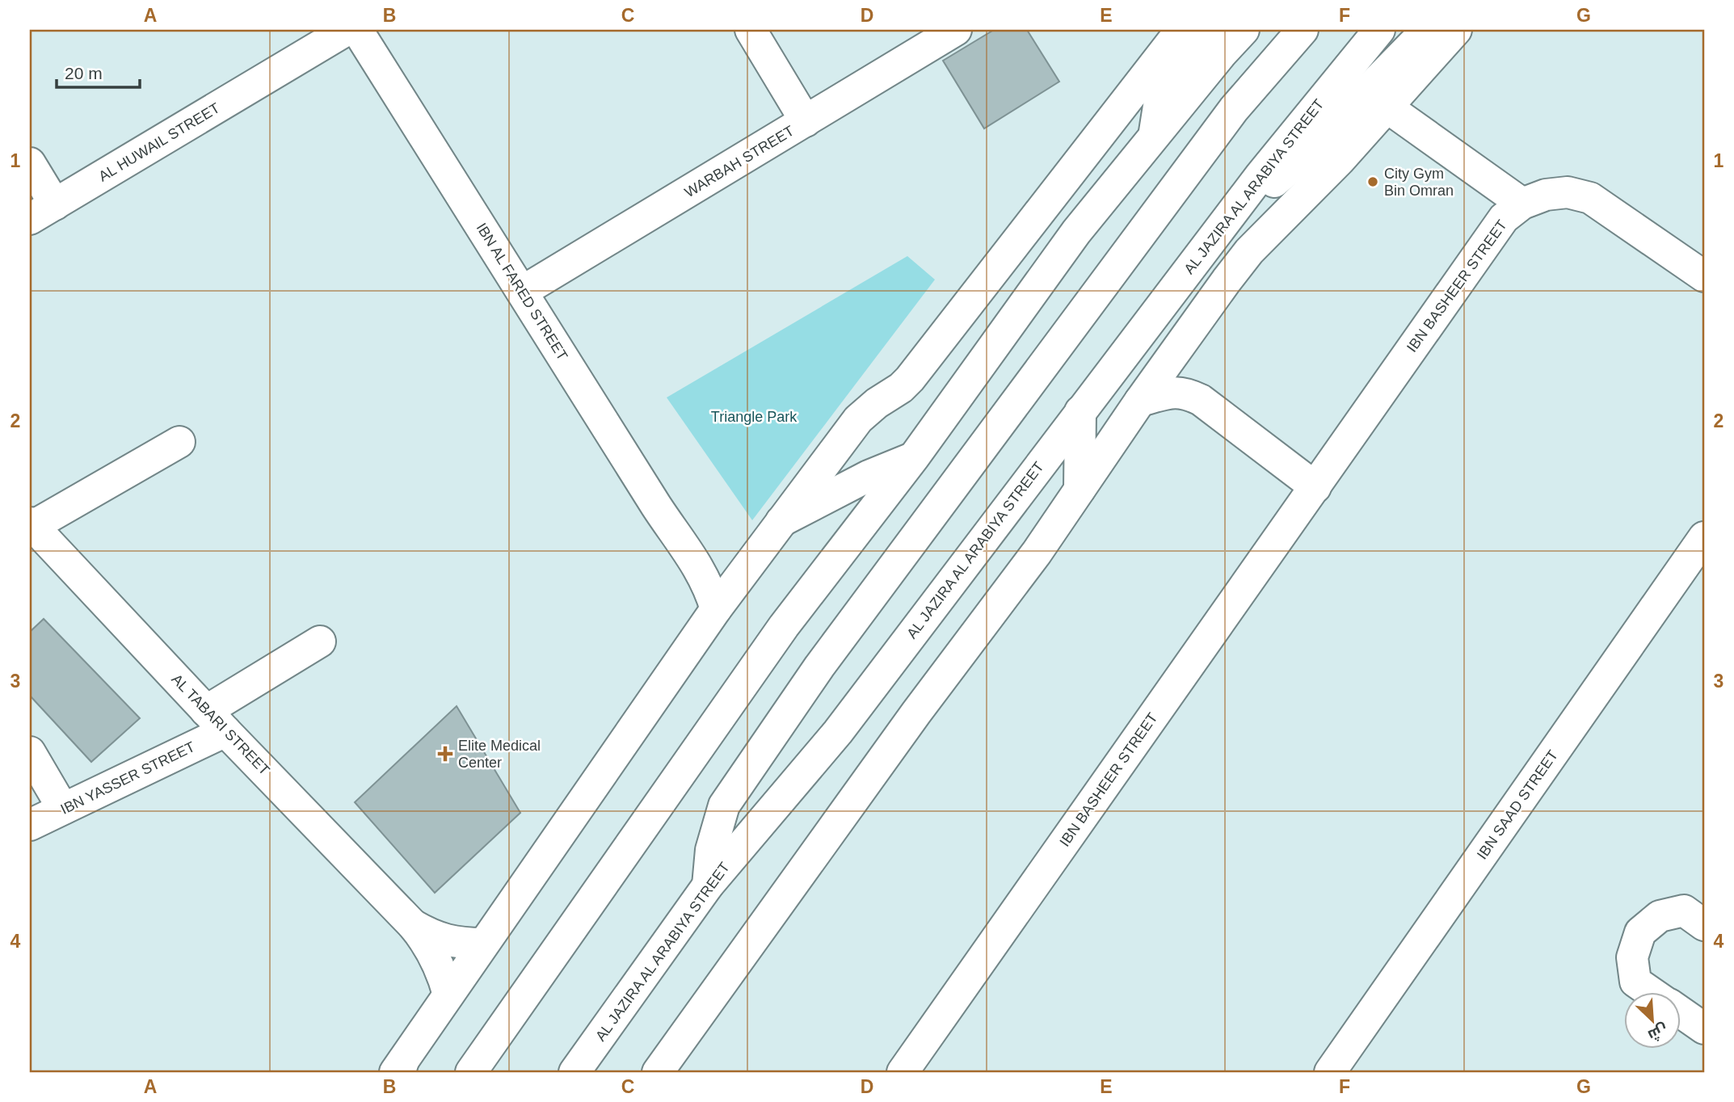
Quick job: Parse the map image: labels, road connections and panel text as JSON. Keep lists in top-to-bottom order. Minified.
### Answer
{"streets":{"street":["AL HUWAIL STREET","WARBAH STREET","AL JAZIRA AL ARABIYA STREET","IBN BASHEER STREET","IBN AL FARED STREET","AL TABARI STREET","IBN YASSER STREET","IBN SAAD STREET"]},"crossings":[["WARBAH STREET","IBN AL FARED STREET"],["AL TABARI STREET","IBN YASSER STREET"]],"parks":["Triangle Park"],"places":{"other":["City Gym Bin Omran"],"health":["Elite Medical Center"]},"scale_bar":"20 m","north":"bottom right","grid":{"columns":["A","B","C","D","E","F","G"],"rows":["1","2","3","4"]}}
